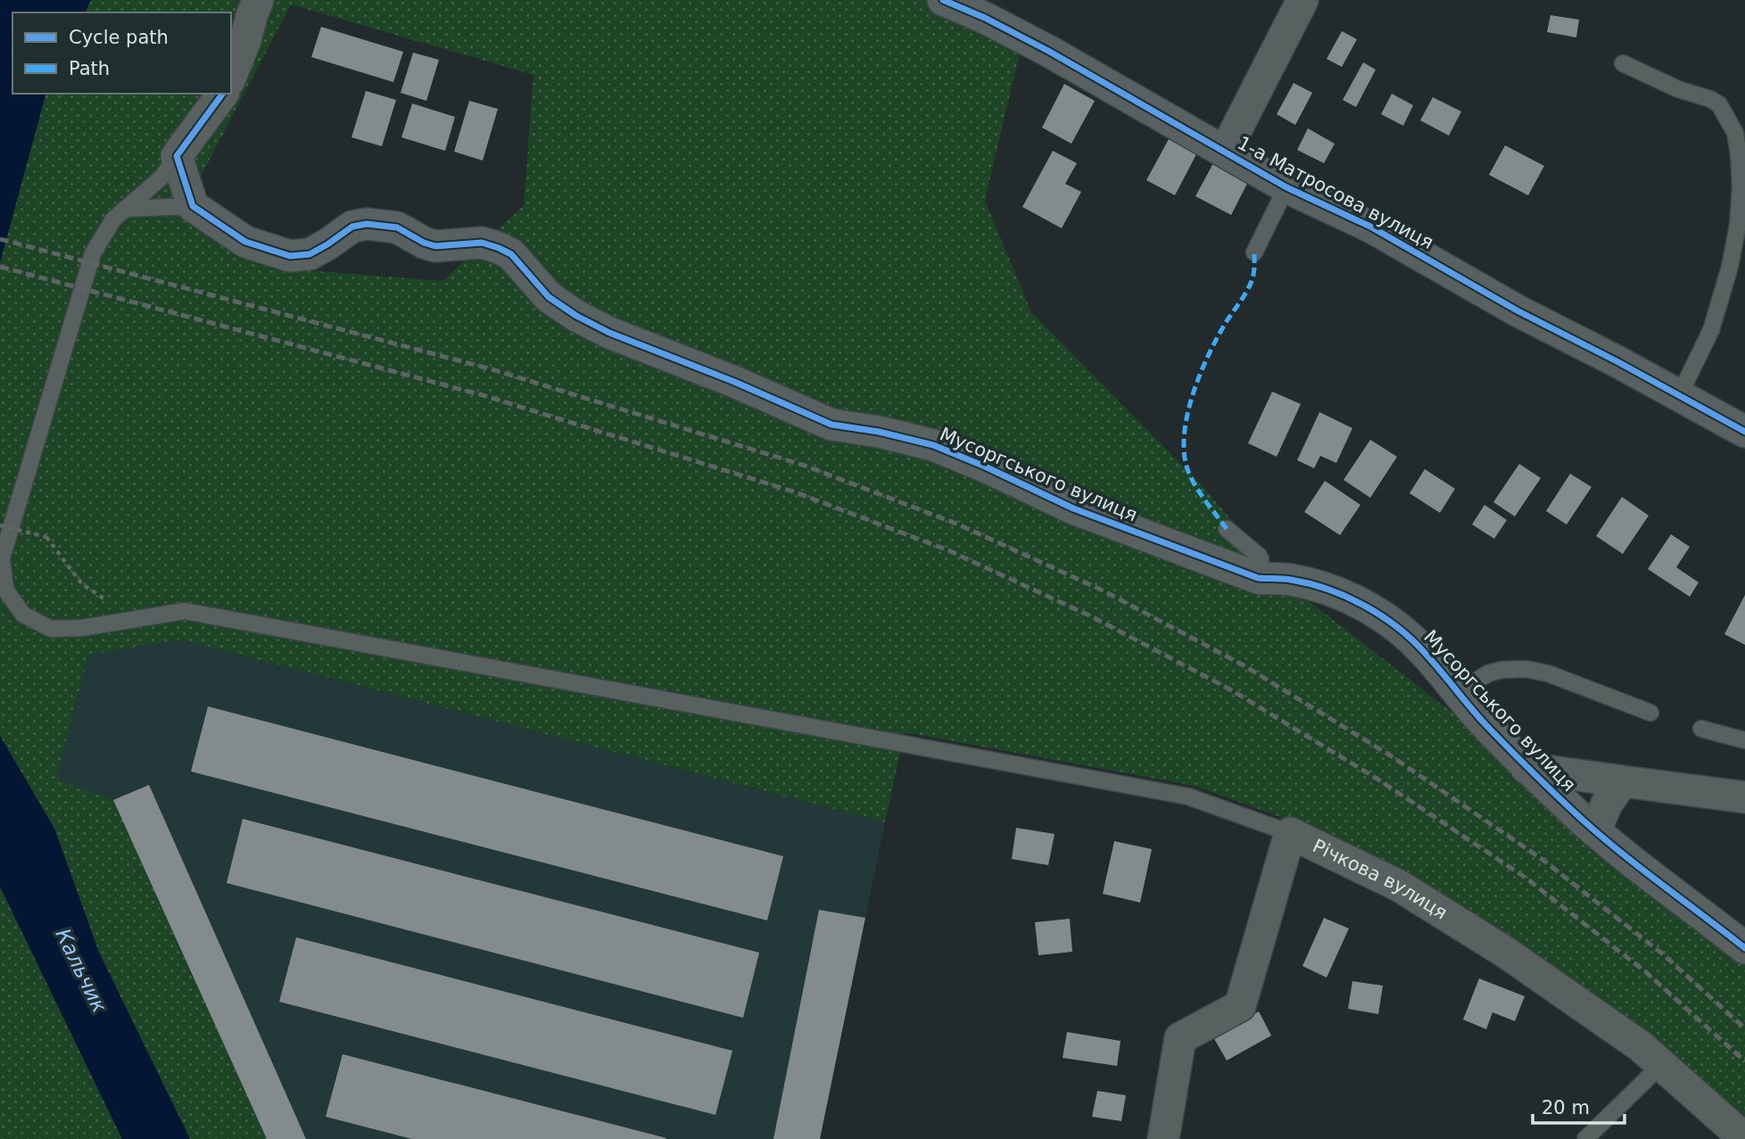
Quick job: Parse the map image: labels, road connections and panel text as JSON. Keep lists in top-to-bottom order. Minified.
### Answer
{"streets":{"street":["1-а Матросова вулиця","Мусоргського вулиця","Річкова вулиця"]},"water":["Кальчик"],"legend":["Cycle path","Path"],"scale_bar":"20 m"}
